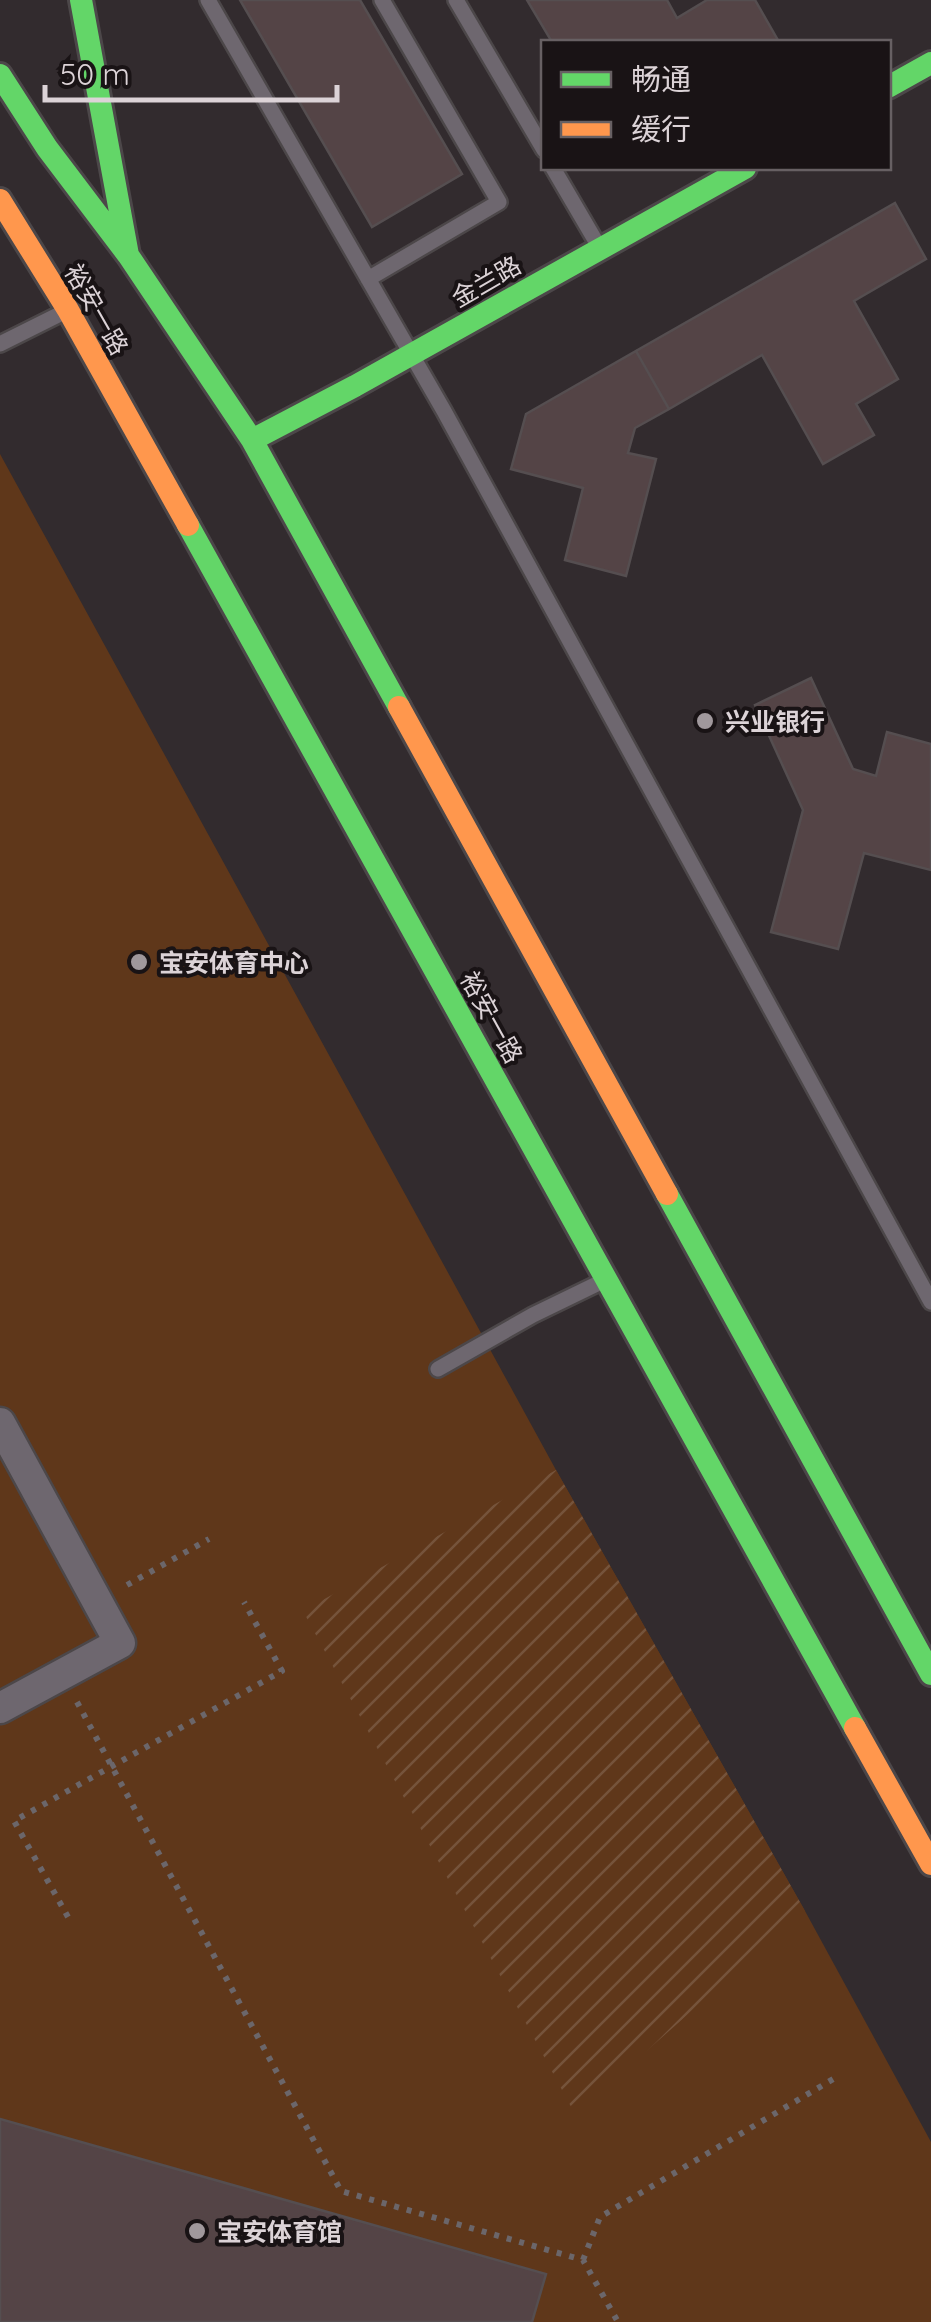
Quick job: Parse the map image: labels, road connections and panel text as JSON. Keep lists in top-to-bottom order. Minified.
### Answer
{"streets":{"main road":["金兰路","裕安一路"]},"crossings":[["金兰路","裕安一路"]],"places":["兴业银行","宝安体育中心","宝安体育馆"],"legend":["畅通","缓行"],"scale_bar":"50 m"}
